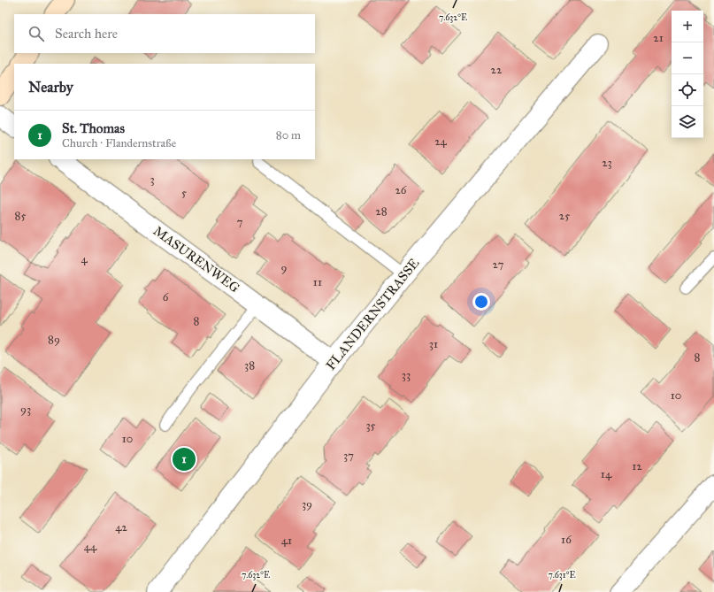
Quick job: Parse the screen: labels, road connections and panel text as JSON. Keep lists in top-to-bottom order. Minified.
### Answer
{"streets":{"street":["MASURENWEG","FLANDERNSTRASSE"]},"crossings":[["MASURENWEG","FLANDERNSTRASSE"]],"house_numbers":["21","22","24","23","3","26","5","28","85","25","7","4","27","9","11","6","8","89","31","8","38","33","10","93","35","10","37","12","14","39","42","16","41","44"],"page":{"map_buttons":["+","−"],"search":"Search here","heading":"Nearby","list":[{"mark":"1","name":"St. Thomas","note":"Church · Flandernstraße","value":"80 m"}],"pins":"1"},"coordinates":["7.632°E","7.631°E"]}
